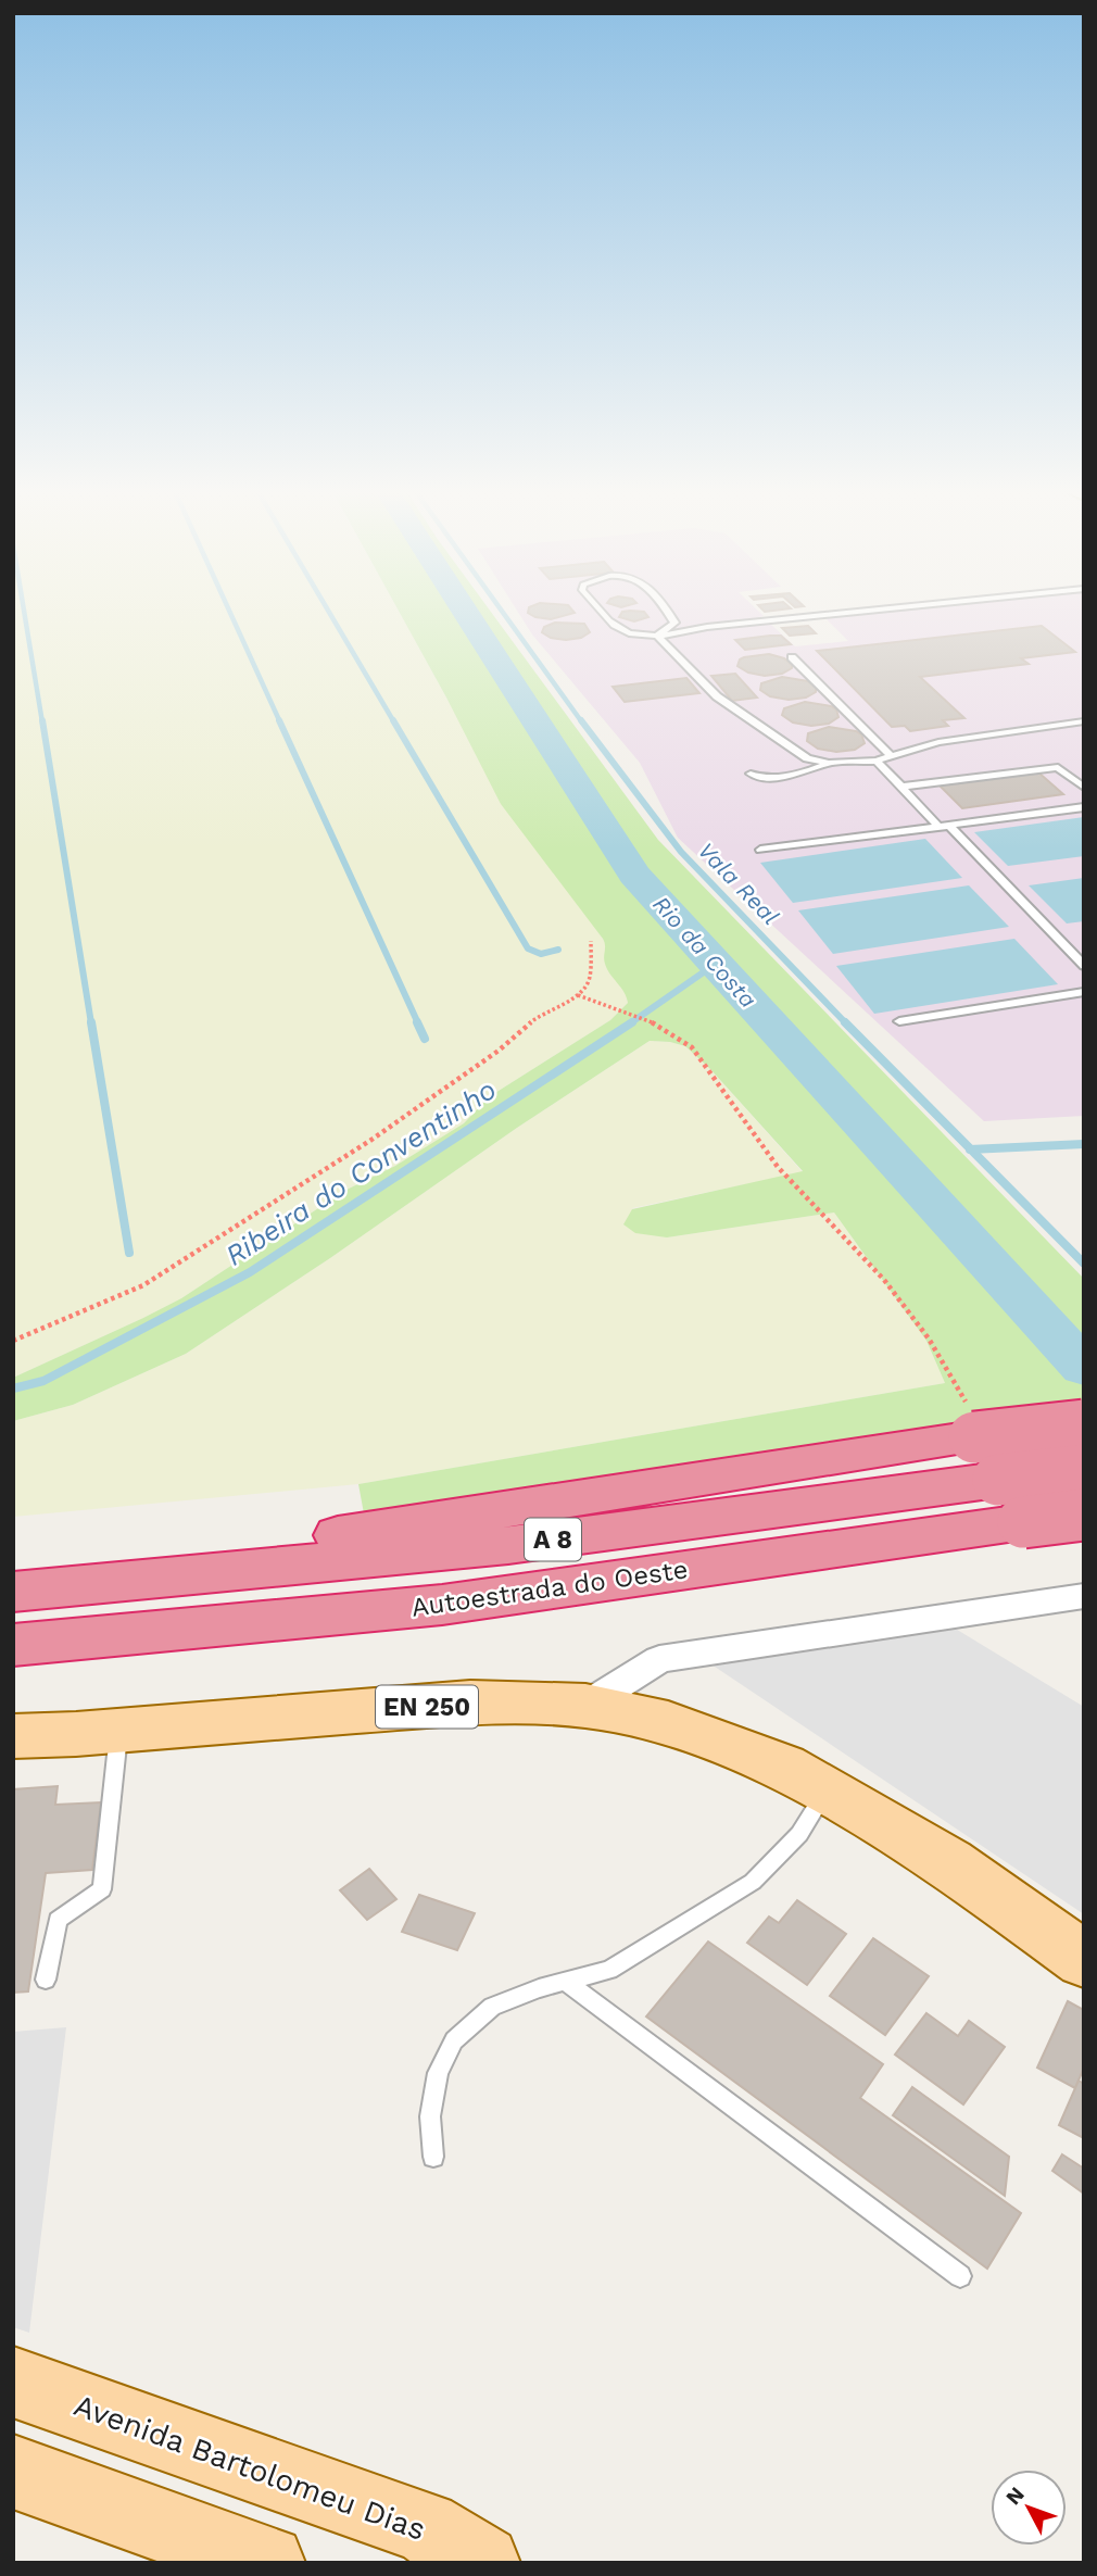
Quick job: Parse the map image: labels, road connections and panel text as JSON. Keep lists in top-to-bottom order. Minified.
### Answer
{"streets":{"highway":["A 8","Autoestrada do Oeste"],"main road":["EN 250","Avenida Bartolomeu Dias"]},"water":["Vala Real","Rio da Costa","Ribeira do Conventinho"],"north":"top left"}
